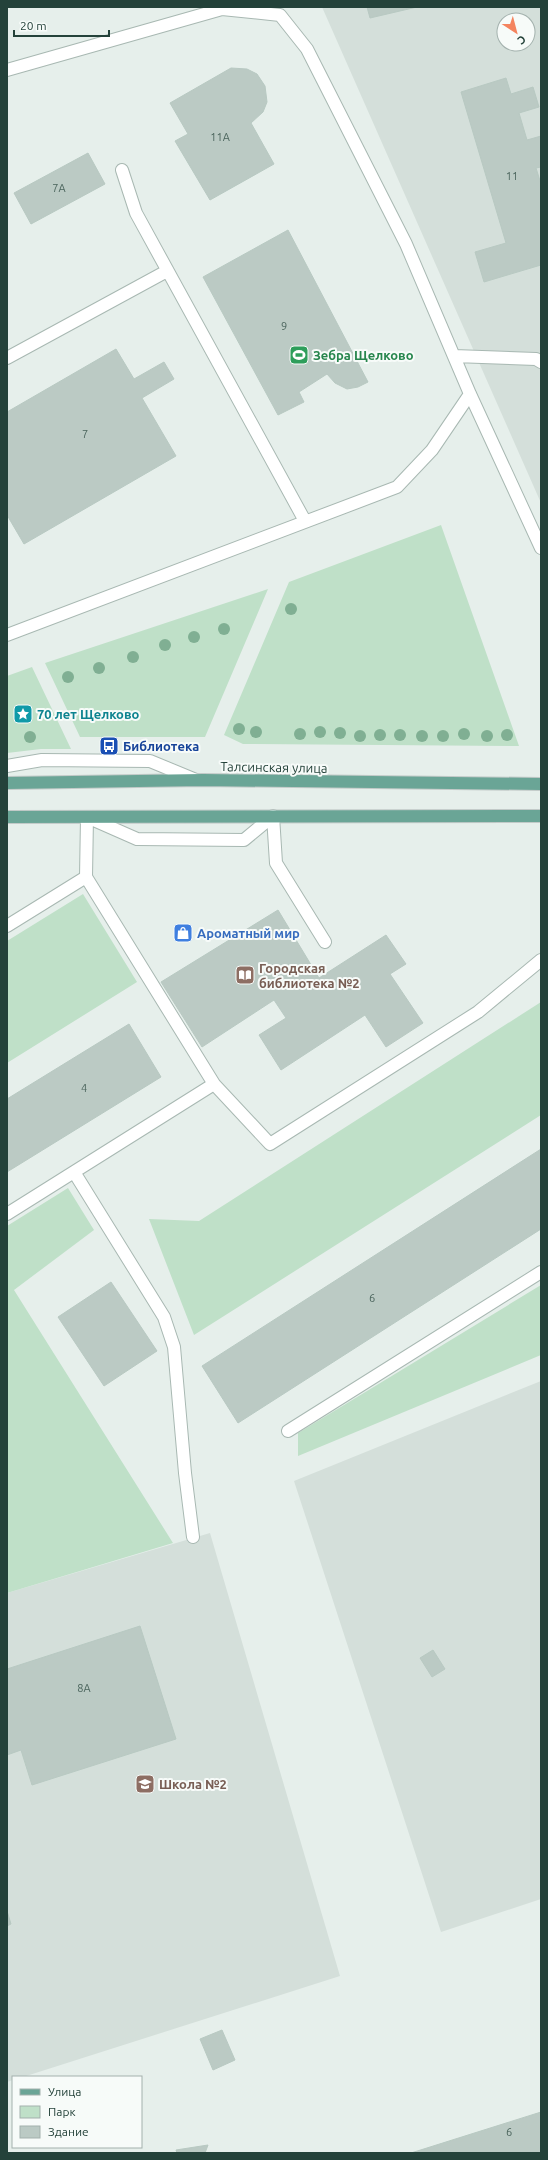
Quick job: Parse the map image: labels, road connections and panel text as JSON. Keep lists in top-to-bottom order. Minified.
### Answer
{"streets":{"main road":["Талсинская улица"]},"places":{"sports":["Зебра Щелково"],"place":["70 лет Щелково"],"bus stop":["Библиотека"],"shop":["Ароматный мир"],"library":["Городская библиотека №2"],"school or university":["Школа №2"]},"house_numbers":["11А","11","7А","9","7","4","6","8А","6"],"legend":["Улица","Парк","Здание"],"scale_bar":"20 m","north":"bottom right"}
